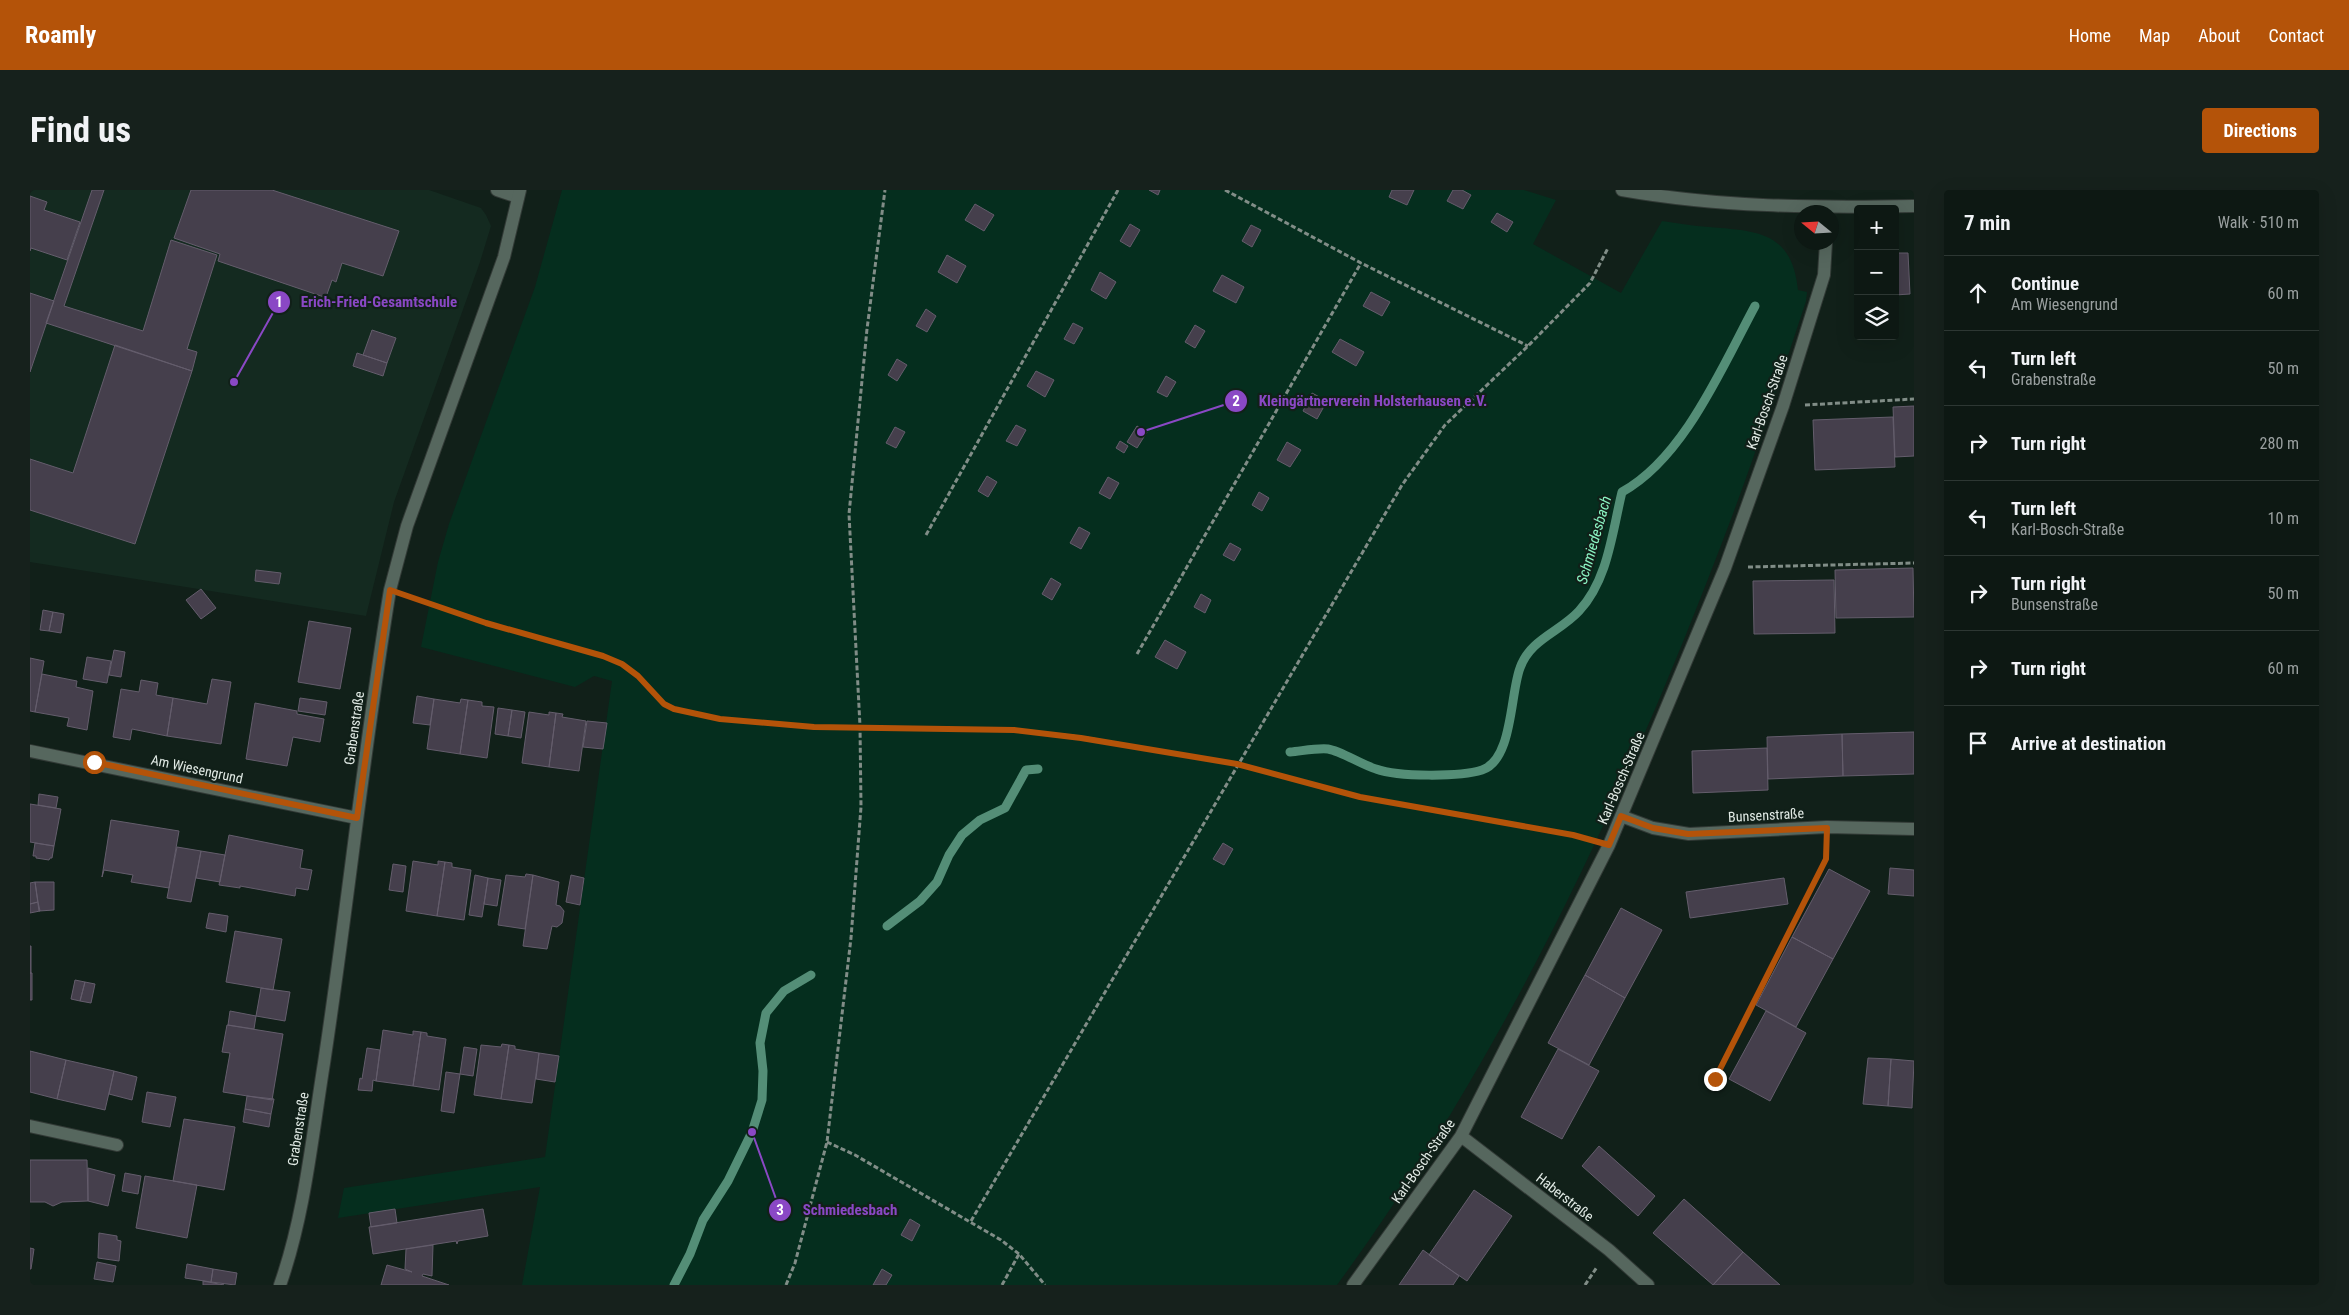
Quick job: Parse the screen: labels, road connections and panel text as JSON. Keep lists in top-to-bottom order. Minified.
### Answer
{"streets":{"street":["Karl-Bosch-Straße","Grabenstraße","Am Wiesengrund","Bunsenstraße","Haberstraße"]},"crossings":[["Karl-Bosch-Straße","Bunsenstraße"],["Karl-Bosch-Straße","Haberstraße"],["Grabenstraße","Am Wiesengrund"]],"water":["Schmiedesbach"],"places":["Erich-Fried-Gesamtschule","Kleingärtnerverein Holsterhausen e.V.","Schmiedesbach"],"north":"left","page":{"header":"Roamly","nav":["Home","Map","About","Contact"],"buttons":"Directions","title":"Find us","heading":["7 min","Walk · 510 m"],"map_buttons":["+","−"],"list":[["Continue","Am Wiesengrund","60 m"],["Turn left","Grabenstraße","50 m"],["Turn right","280 m"],["Turn left","Karl-Bosch-Straße","10 m"],["Turn right","Bunsenstraße","50 m"],["Turn right","60 m"],"Arrive at destination"]}}
